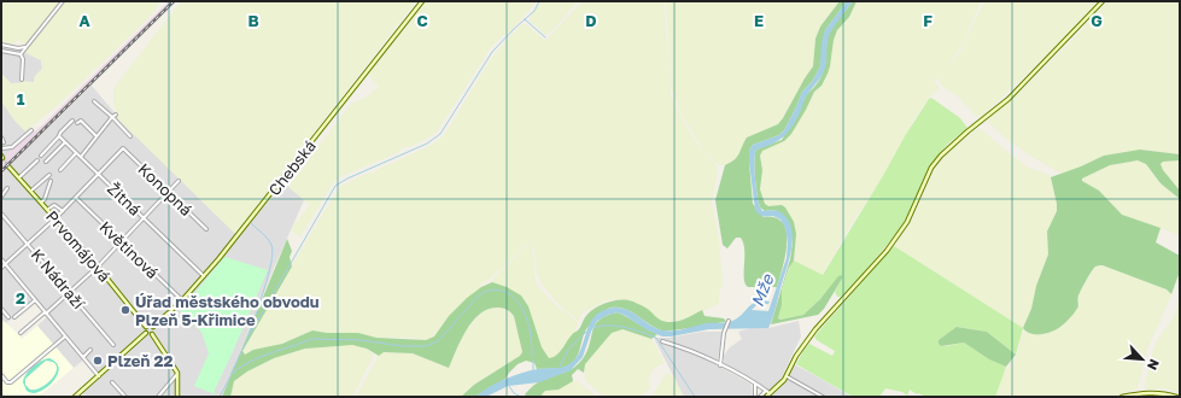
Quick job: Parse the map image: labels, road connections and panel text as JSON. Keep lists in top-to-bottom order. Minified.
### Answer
{"streets":{"street":["Chebská","Konopná","Žitná","Prvomájová","Květinová","K Nádraží"]},"crossings":[["Chebská","Žitná"],["Chebská","Prvomájová"],["Chebská","Květinová"],["Konopná","Žitná"]],"water":["Mže"],"places":["Úřad městského obvodu Plzeň 5-Křimice","Plzeň 22"],"north":"bottom right","grid":{"columns":["A","B","C","D","E","F","G"],"rows":["1","2"]}}
